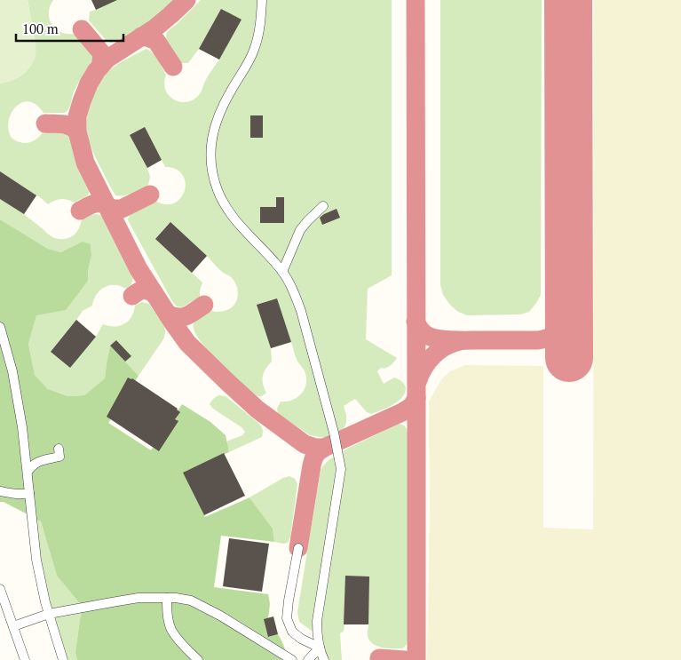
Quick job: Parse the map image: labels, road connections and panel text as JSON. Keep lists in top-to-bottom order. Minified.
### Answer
{"scale_bar":"100 m"}
